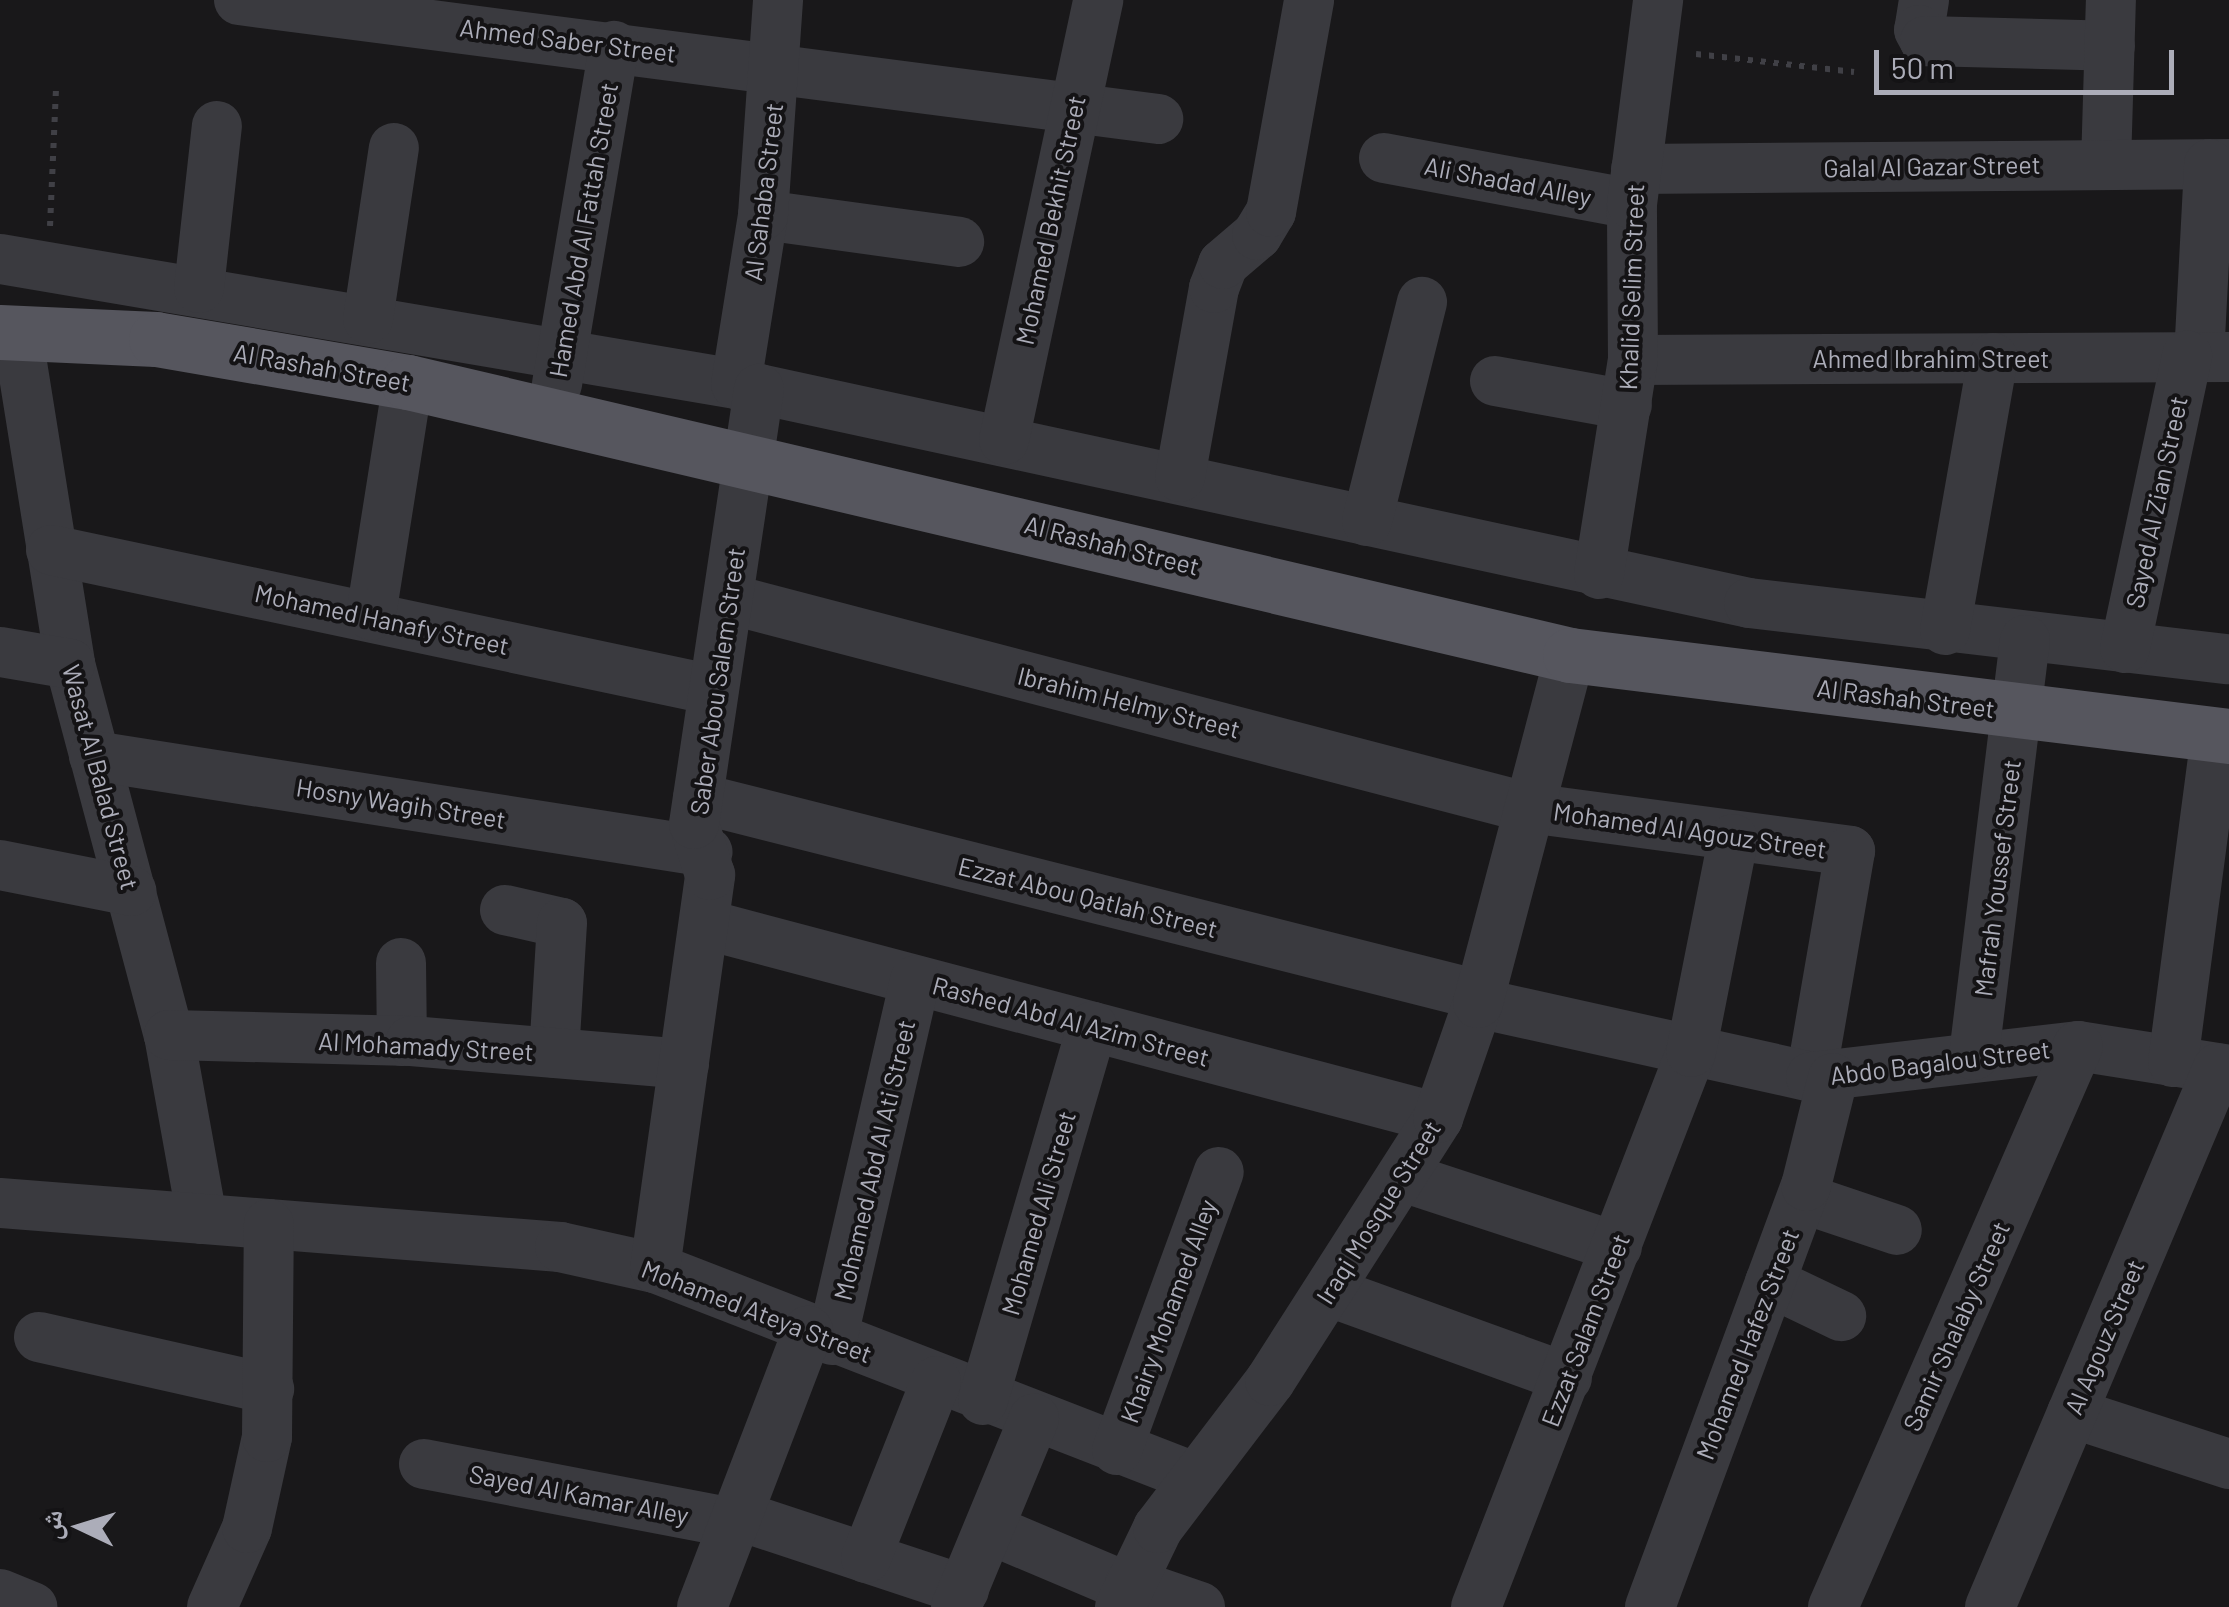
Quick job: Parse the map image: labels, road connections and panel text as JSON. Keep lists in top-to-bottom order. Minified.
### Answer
{"streets":{"main road":["Al Rashah Street"],"street":["Ahmed Saber Street","Galal Al Gazar Street","Ali Shadad Alley","Al Sahaba Street","Mohamed Bekhit Street","Hamed Abd Al Fattah Street","Khalid Selim Street","Ahmed Ibrahim Street","Sayed Al Zian Street","Mohamed Hanafy Street","Saber Abou Salem Street","Ibrahim Helmy Street","Wasat Al Balad Street","Hosny Wagih Street","Mohamed Al Agouz Street","Mafrah Youssef Street","Ezzat Abou Qatlah Street","Rashed Abd Al Azim Street","Al Mohamady Street","Abdo Bagalou Street","Mohamed Abd Al Ati Street","Iraqi Mosque Street","Mohamed Ali Street","Mohamed Ateya Street","Khairy Mohamed Alley","Samir Shalaby Street","Ezzat Salam Street","Al Agouz Street","Mohamed Hafez Street","Sayed Al Kamar Alley"]},"crossings":[["Ahmed Saber Street","Al Sahaba Street"],["Ahmed Saber Street","Mohamed Bekhit Street"],["Ahmed Saber Street","Hamed Abd Al Fattah Street"],["Galal Al Gazar Street","Ali Shadad Alley"],["Galal Al Gazar Street","Khalid Selim Street"],["Galal Al Gazar Street","Sayed Al Zian Street"],["Ali Shadad Alley","Khalid Selim Street"],["Al Sahaba Street","Saber Abou Salem Street"],["Hamed Abd Al Fattah Street","Al Rashah Street"],["Khalid Selim Street","Ahmed Ibrahim Street"],["Ahmed Ibrahim Street","Sayed Al Zian Street"],["Al Rashah Street","Saber Abou Salem Street"],["Al Rashah Street","Wasat Al Balad Street"],["Al Rashah Street","Mafrah Youssef Street"],["Al Rashah Street","Iraqi Mosque Street"],["Al Rashah Street","Al Agouz Street"],["Mohamed Hanafy Street","Saber Abou Salem Street"],["Mohamed Hanafy Street","Wasat Al Balad Street"],["Saber Abou Salem Street","Ibrahim Helmy Street"],["Saber Abou Salem Street","Hosny Wagih Street"],["Saber Abou Salem Street","Ezzat Abou Qatlah Street"],["Saber Abou Salem Street","Rashed Abd Al Azim Street"],["Saber Abou Salem Street","Al Mohamady Street"],["Saber Abou Salem Street","Mohamed Ateya Street"],["Ibrahim Helmy Street","Mohamed Al Agouz Street"],["Ibrahim Helmy Street","Iraqi Mosque Street"],["Wasat Al Balad Street","Hosny Wagih Street"],["Wasat Al Balad Street","Al Mohamady Street"],["Wasat Al Balad Street","Mohamed Ateya Street"],["Mohamed Al Agouz Street","Iraqi Mosque Street"],["Mohamed Al Agouz Street","Ezzat Salam Street"],["Mohamed Al Agouz Street","Mohamed Hafez Street"],["Mafrah Youssef Street","Abdo Bagalou Street"],["Ezzat Abou Qatlah Street","Abdo Bagalou Street"],["Ezzat Abou Qatlah Street","Iraqi Mosque Street"],["Rashed Abd Al Azim Street","Mohamed Abd Al Ati Street"],["Rashed Abd Al Azim Street","Iraqi Mosque Street"],["Rashed Abd Al Azim Street","Mohamed Ali Street"],["Abdo Bagalou Street","Iraqi Mosque Street"],["Abdo Bagalou Street","Samir Shalaby Street"],["Abdo Bagalou Street","Ezzat Salam Street"],["Abdo Bagalou Street","Al Agouz Street"],["Abdo Bagalou Street","Mohamed Hafez Street"],["Mohamed Abd Al Ati Street","Mohamed Ateya Street"],["Mohamed Abd Al Ati Street","Sayed Al Kamar Alley"],["Iraqi Mosque Street","Mohamed Ateya Street"],["Mohamed Ali Street","Mohamed Ateya Street"],["Mohamed Ateya Street","Khairy Mohamed Alley"]],"scale_bar":"50 m","north":"left"}
